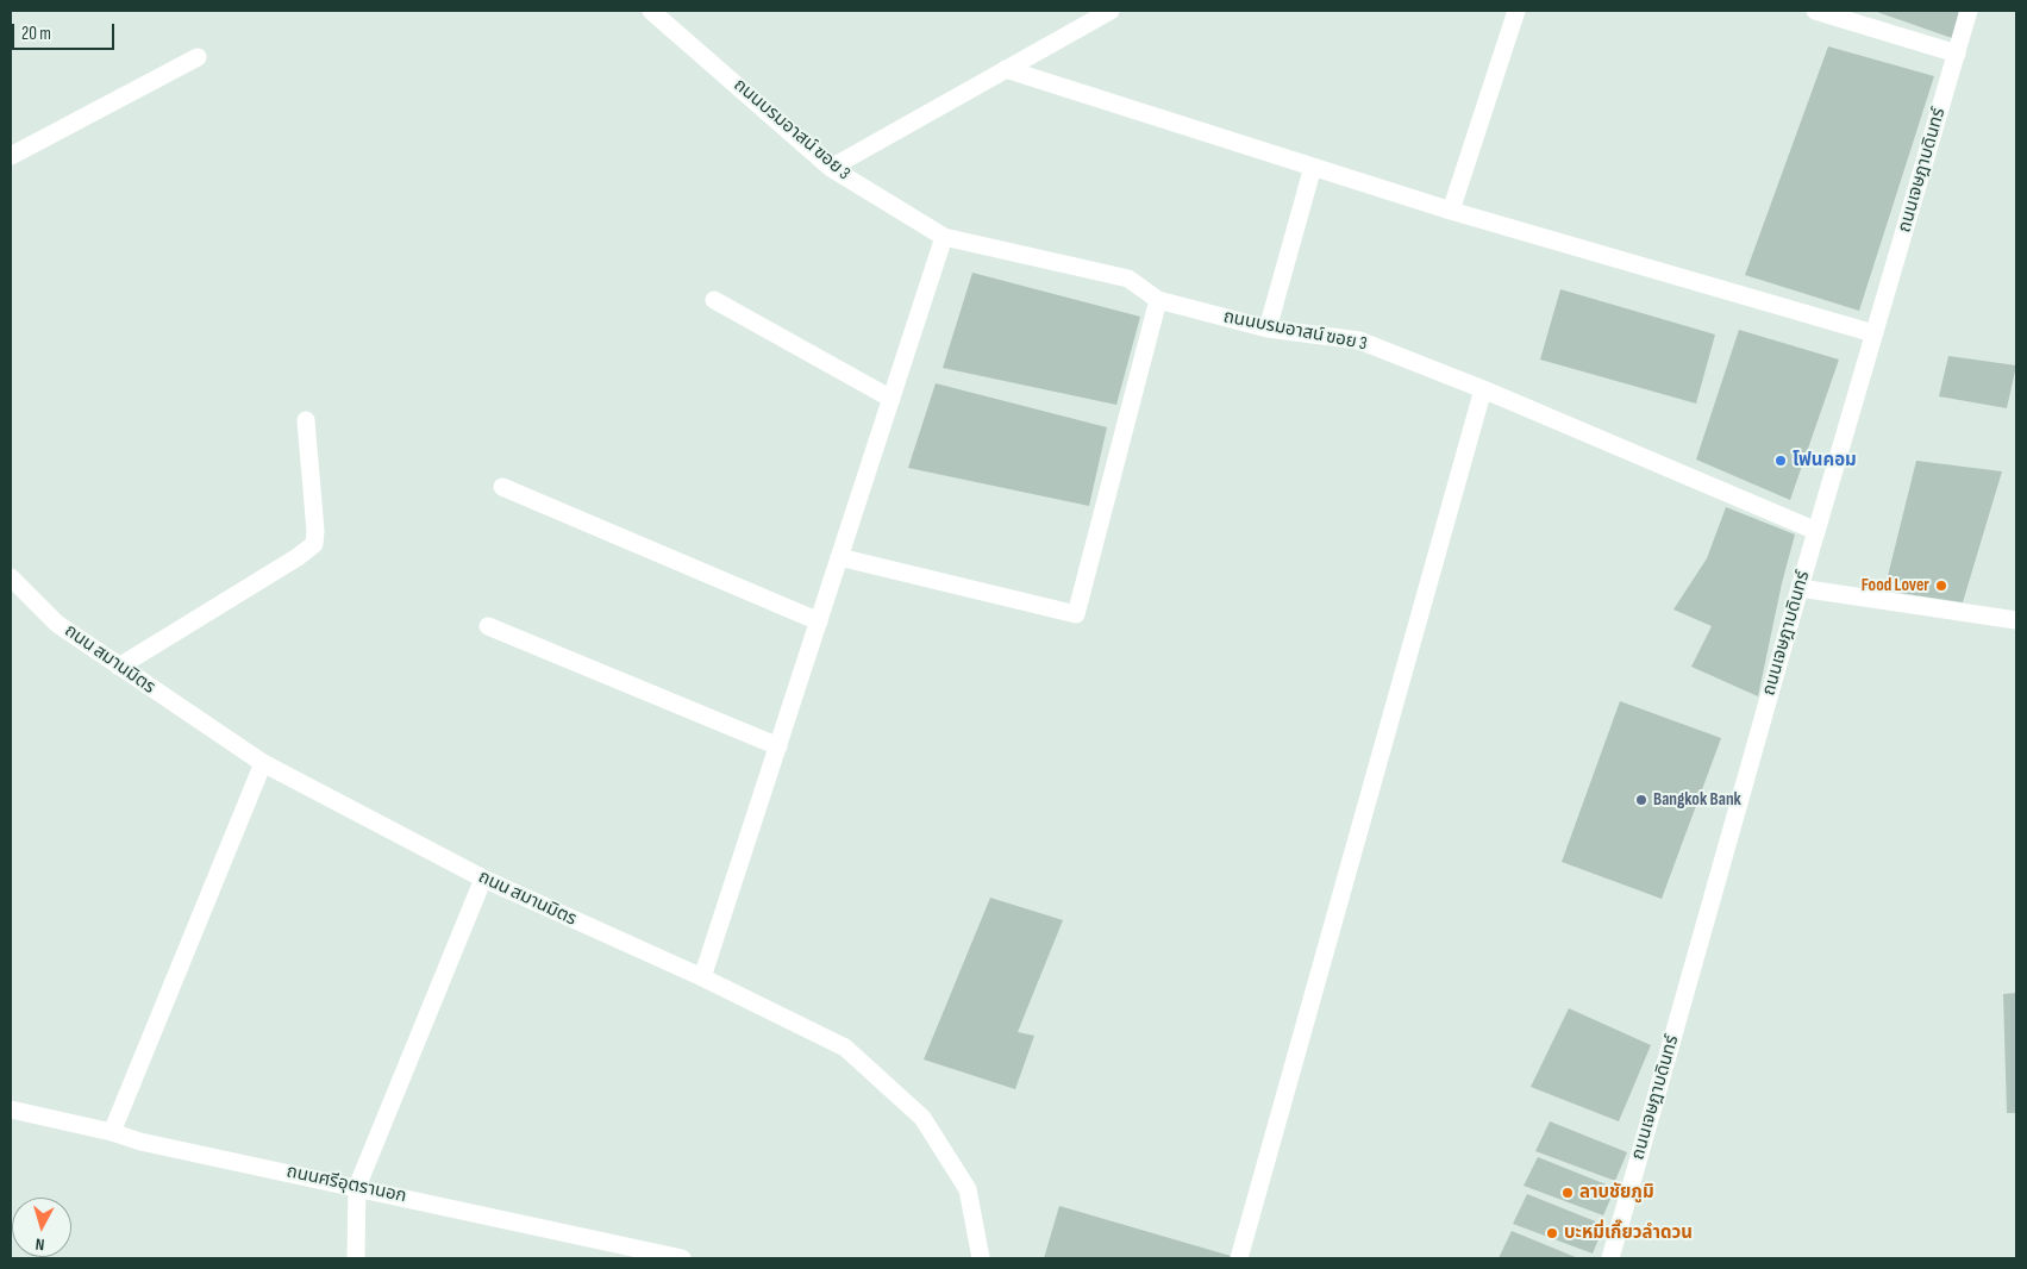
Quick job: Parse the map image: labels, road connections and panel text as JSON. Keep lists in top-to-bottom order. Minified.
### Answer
{"streets":{"street":["ถนนบรมอาสน์ ฃอย 3","ถนนเจษฎาบดินทร์","ถนน สมานมิตร","ถนนศรีอุตรานอก"]},"crossings":[["ถนนบรมอาสน์ ฃอย 3","ถนนเจษฎาบดินทร์"]],"places":["โฟนคอม","Food Lover","Bangkok Bank","ลาบชัยภูมิ","บะหมี่เกี๊ยวลำดวน"],"scale_bar":"20 m","north":"bottom"}
